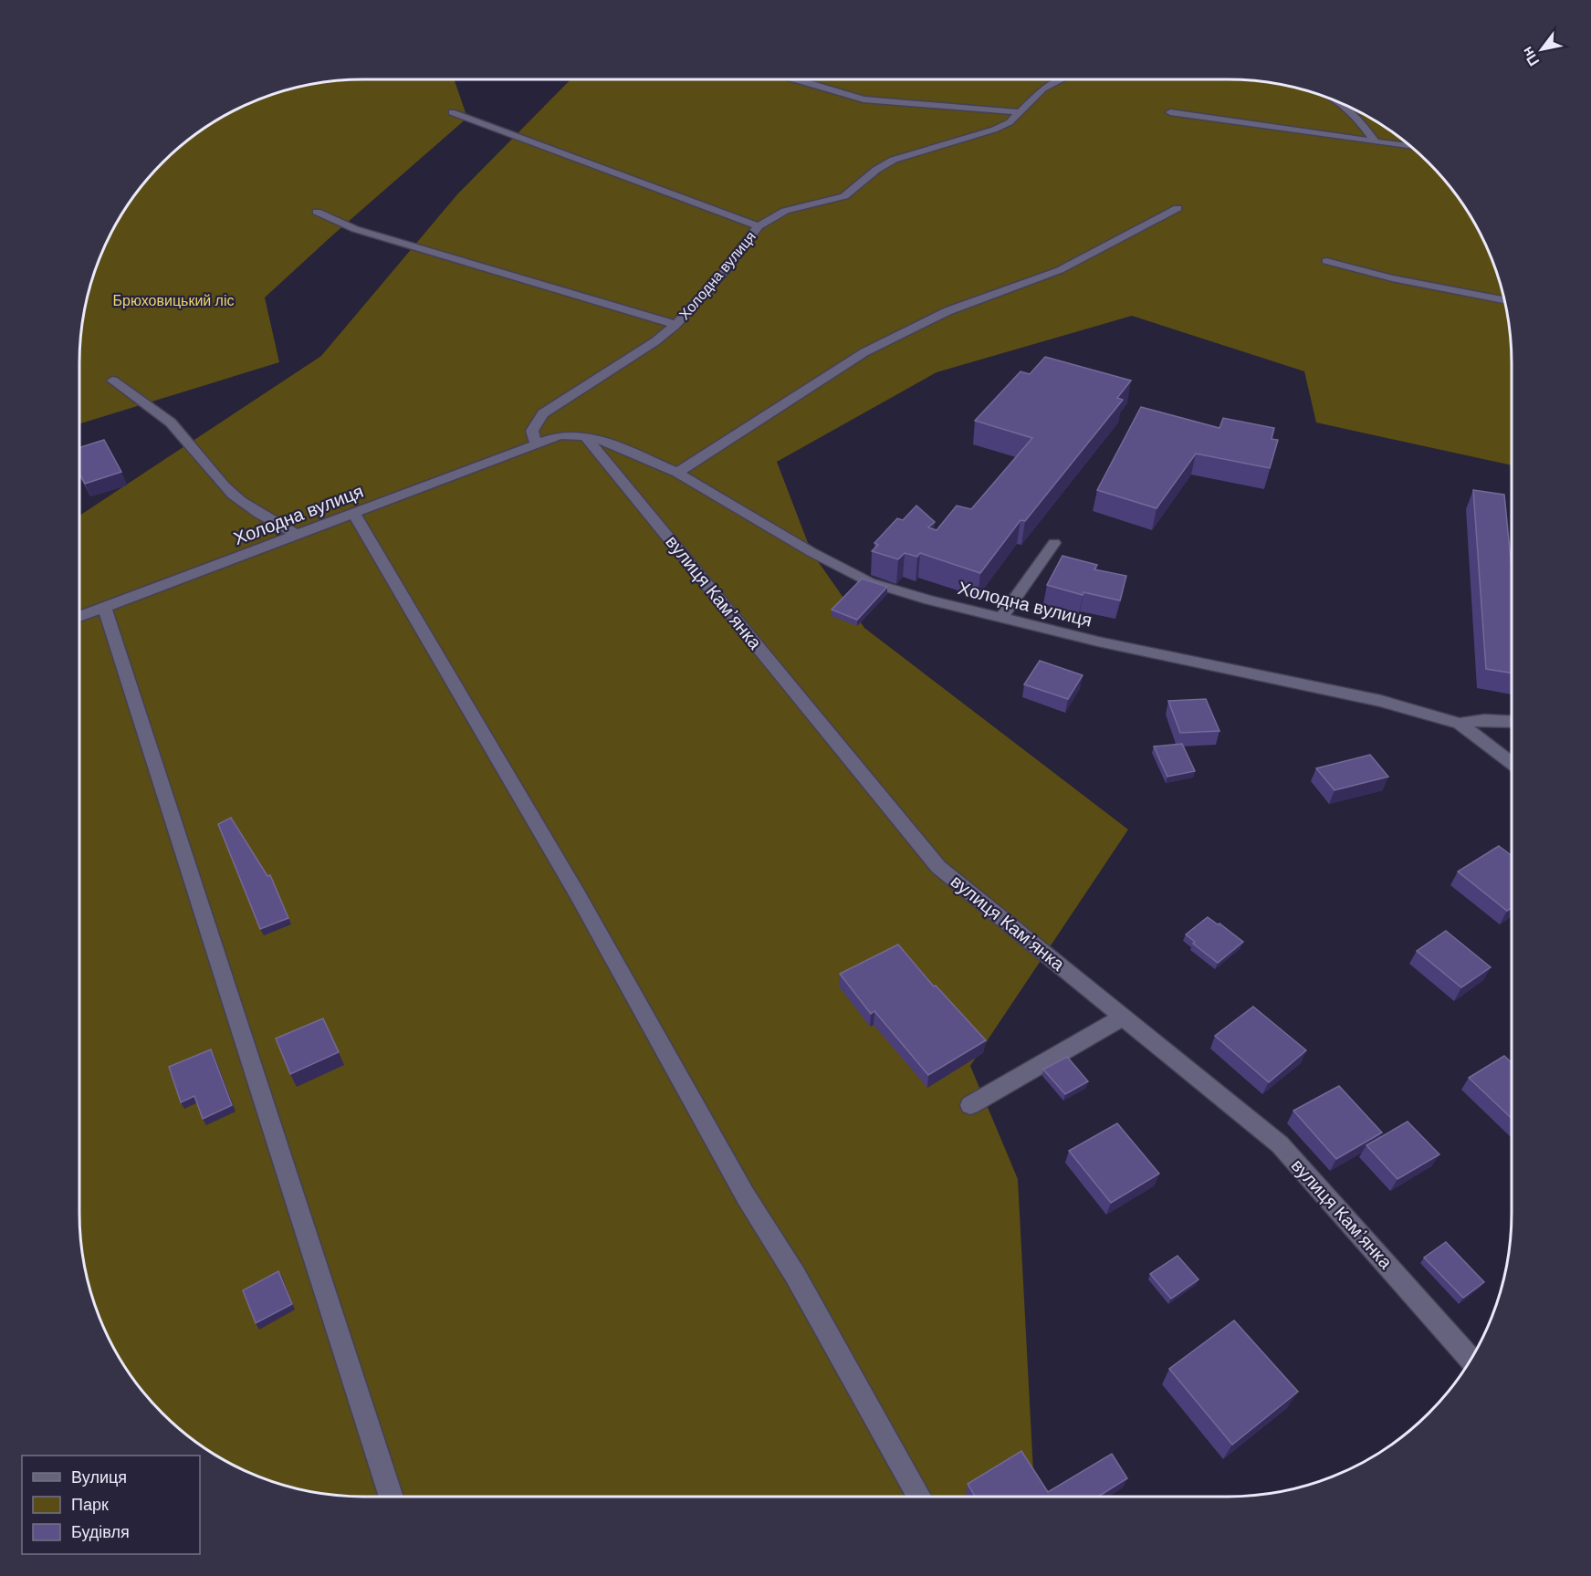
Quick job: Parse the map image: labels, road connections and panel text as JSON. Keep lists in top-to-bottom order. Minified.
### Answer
{"streets":{"street":["Холодна вулиця","вулиця Камʼянка"]},"crossings":[["Холодна вулиця","вулиця Камʼянка"]],"parks":["Брюховицький ліс"],"legend":["Вулиця","Парк","Будівля"],"north":"bottom left"}
